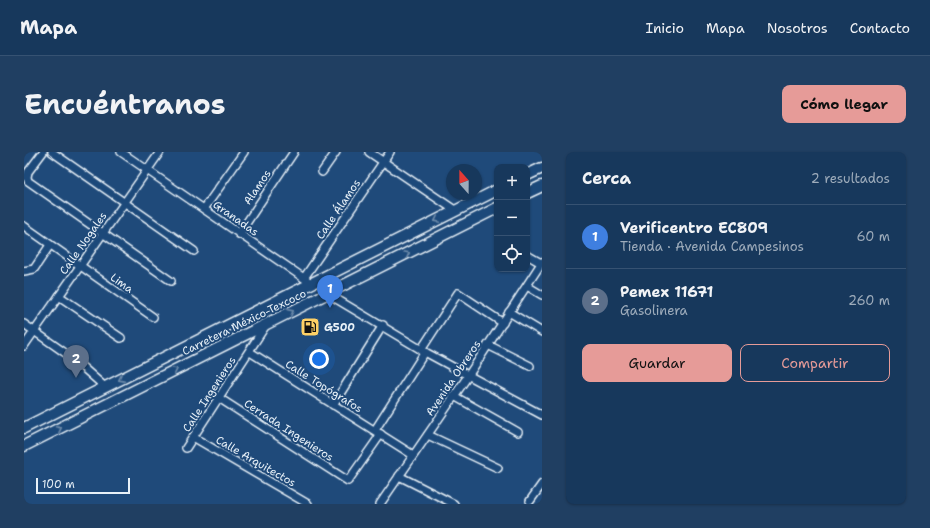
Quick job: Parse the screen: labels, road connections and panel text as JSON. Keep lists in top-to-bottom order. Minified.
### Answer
{"streets":{"highway":["Carretera México-Texcoco"],"street":["Alamos","Calle Álamos","Granadas","Calle Nogales","Lima","Avenida Obreros","Calle Topógrafos","Calle Ingenieros","Cerrada Ingenieros","Calle Arquitectos"]},"crossings":[["Alamos","Granadas"],["Calle Álamos","Granadas"],["Calle Álamos","Carretera México-Texcoco"],["Granadas","Calle Nogales"],["Granadas","Carretera México-Texcoco"],["Calle Nogales","Lima"],["Avenida Obreros","Calle Topógrafos"],["Calle Topógrafos","Calle Ingenieros"],["Calle Topógrafos","Cerrada Ingenieros"],["Calle Ingenieros","Cerrada Ingenieros"],["Calle Ingenieros","Calle Arquitectos"]],"places":{"fuel station":["G500"]},"scale_bar":"100 m","north":"top","page":{"header":"Mapa","nav":["Inicio","Mapa","Nosotros","Contacto"],"title":"Encuéntranos","buttons":["Cómo llegar",["Guardar","Compartir"]],"heading":["Cerca","2 resultados"],"map_buttons":["+","−"],"list":[{"mark":"1","name":"Verificentro EC809","note":"Tienda · Avenida Campesinos","value":"60 m"},{"mark":"2","name":"Pemex 11671","note":"Gasolinera","value":"260 m"}],"pins":["1","2"],"scale":"100 m"}}
